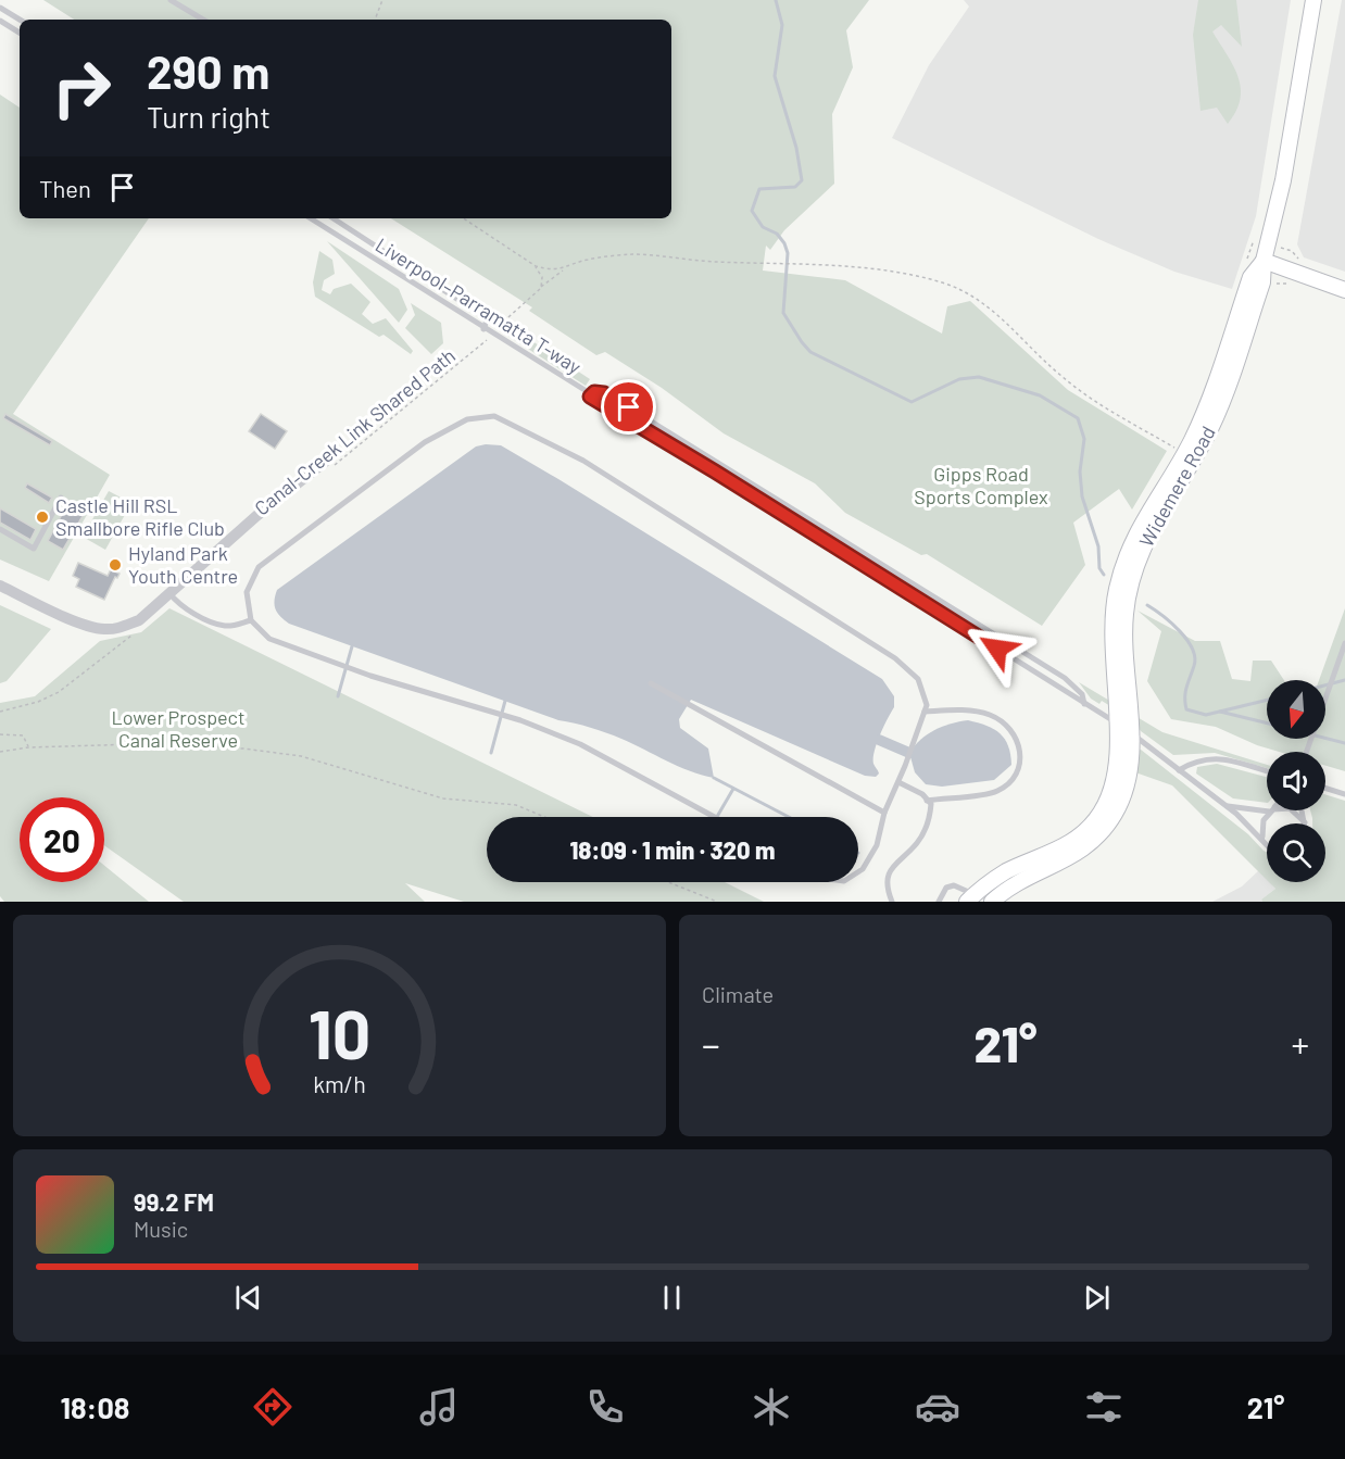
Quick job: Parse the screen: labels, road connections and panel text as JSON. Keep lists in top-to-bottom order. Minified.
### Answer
{"streets":{"main road":["Widemere Road"],"lane":["Liverpool–Parramatta T-way"],"path":["Canal-Creek Link Shared Path"]},"crossings":[["Liverpool–Parramatta T-way","Widemere Road"]],"parks":["Gipps Road Sports Complex","Lower Prospect Canal Reserve"],"places":["Castle Hill RSL Smallbore Rifle Club","Hyland Park Youth Centre"],"north":"bottom","page":{"turn":["290 m","Turn right"],"then":"Then","limit":"20","trip":"18:09 · 1 min · 320 m","tile":"Climate","heat":["−","21°","+"],"song":["99.2 FM","Music"],"tabs":["18:08","21°"],"gauge":["10","km/h"]}}
